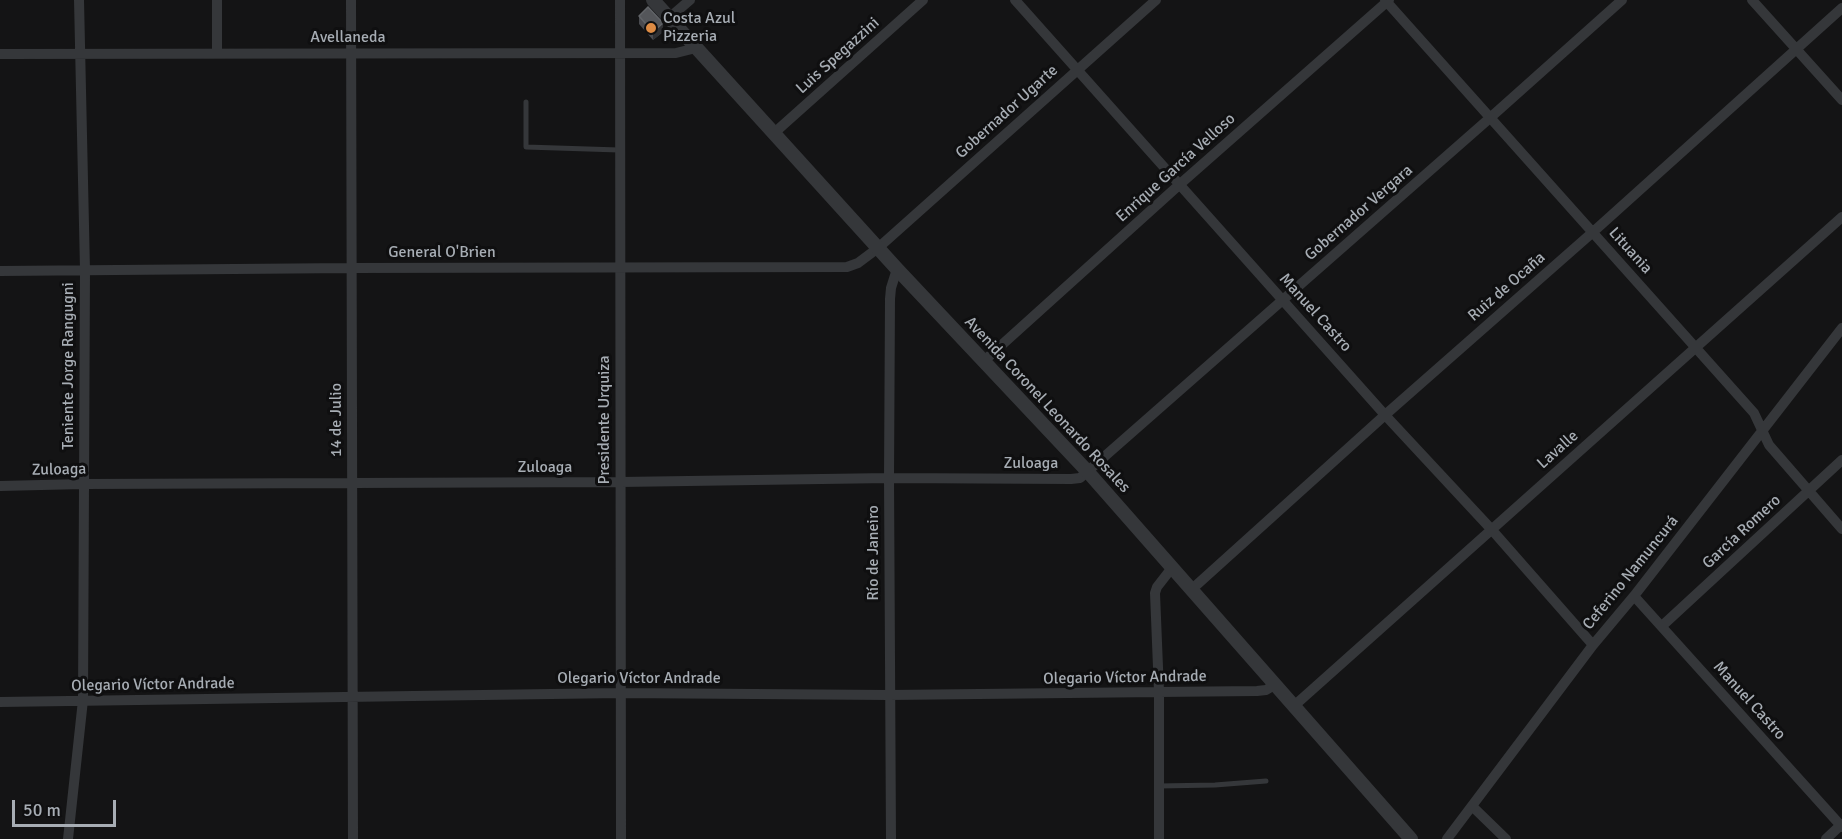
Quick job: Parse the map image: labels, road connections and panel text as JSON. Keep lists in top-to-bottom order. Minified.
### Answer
{"streets":{"street":["Avellaneda","Luis Spegazzini","Gobernador Ugarte","Enrique García Velloso","Gobernador Vergara","Lituania","General O'Brien","Ruiz de Ocaña","Manuel Castro","Teniente Jorge Rangugni","Avenida Coronel Leonardo Rosales","14 de Julio","Presidente Urquiza","Lavalle","Zuloaga","García Romero","Río de Janeiro","Ceferino Namuncurá","Olegario Víctor Andrade"]},"crossings":[["Avellaneda","Teniente Jorge Rangugni"],["Avellaneda","Avenida Coronel Leonardo Rosales"],["Avellaneda","14 de Julio"],["Avellaneda","Presidente Urquiza"],["Luis Spegazzini","Avenida Coronel Leonardo Rosales"],["Gobernador Ugarte","General O'Brien"],["Gobernador Ugarte","Manuel Castro"],["Gobernador Ugarte","Avenida Coronel Leonardo Rosales"],["Enrique García Velloso","Lituania"],["Enrique García Velloso","Manuel Castro"],["Enrique García Velloso","Avenida Coronel Leonardo Rosales"],["Gobernador Vergara","Lituania"],["Gobernador Vergara","Manuel Castro"],["Gobernador Vergara","Avenida Coronel Leonardo Rosales"],["Gobernador Vergara","Zuloaga"],["Lituania","Ruiz de Ocaña"],["Lituania","Lavalle"],["Lituania","García Romero"],["Lituania","Ceferino Namuncurá"],["General O'Brien","Teniente Jorge Rangugni"],["General O'Brien","Avenida Coronel Leonardo Rosales"],["General O'Brien","14 de Julio"],["General O'Brien","Presidente Urquiza"],["Ruiz de Ocaña","Manuel Castro"],["Ruiz de Ocaña","Avenida Coronel Leonardo Rosales"],["Manuel Castro","Lavalle"],["Manuel Castro","García Romero"],["Manuel Castro","Ceferino Namuncurá"],["Teniente Jorge Rangugni","Zuloaga"],["Teniente Jorge Rangugni","Olegario Víctor Andrade"],["Avenida Coronel Leonardo Rosales","Lavalle"],["Avenida Coronel Leonardo Rosales","Zuloaga"],["Avenida Coronel Leonardo Rosales","Río de Janeiro"],["Avenida Coronel Leonardo Rosales","Olegario Víctor Andrade"],["14 de Julio","Zuloaga"],["14 de Julio","Olegario Víctor Andrade"],["Presidente Urquiza","Zuloaga"],["Presidente Urquiza","Olegario Víctor Andrade"],["Zuloaga","Río de Janeiro"],["Río de Janeiro","Olegario Víctor Andrade"]],"places":["Costa Azul Pizzeria"],"scale_bar":"50 m"}
